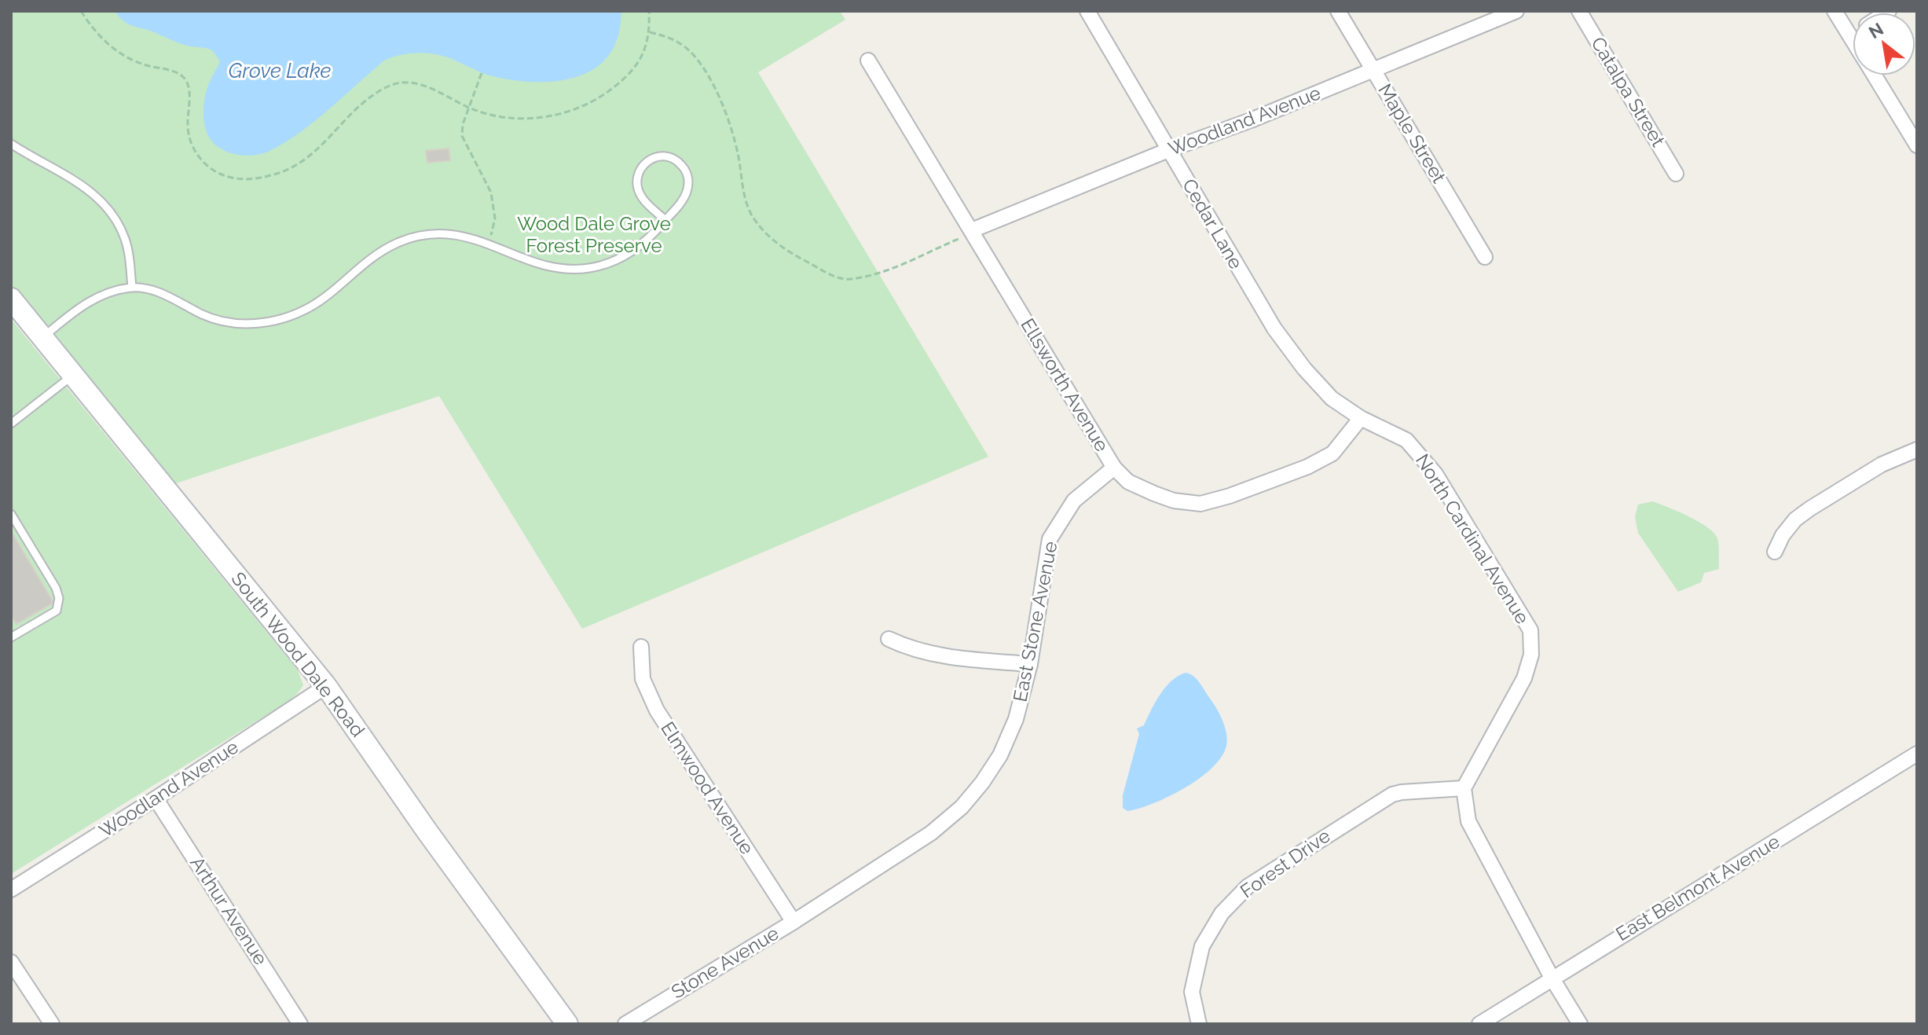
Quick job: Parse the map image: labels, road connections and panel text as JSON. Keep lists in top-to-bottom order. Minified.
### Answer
{"streets":{"main road":["South Wood Dale Road"],"street":["Catalpa Street","Woodland Avenue","Maple Street","Cedar Lane","Ellsworth Avenue","North Cardinal Avenue","East Stone Avenue","Elmwood Avenue","Forest Drive","East Belmont Avenue","Arthur Avenue","Stone Avenue"]},"crossings":[["Woodland Avenue","Maple Street"],["Woodland Avenue","Cedar Lane"],["Woodland Avenue","Ellsworth Avenue"],["Woodland Avenue","South Wood Dale Road"],["Woodland Avenue","Arthur Avenue"],["Cedar Lane","Ellsworth Avenue"],["Cedar Lane","North Cardinal Avenue"],["Ellsworth Avenue","North Cardinal Avenue"],["Ellsworth Avenue","East Stone Avenue"],["North Cardinal Avenue","Forest Drive"],["East Stone Avenue","Elmwood Avenue"],["East Stone Avenue","Stone Avenue"],["Elmwood Avenue","Stone Avenue"]],"water":["Grove Lake"],"parks":["Wood Dale Grove Forest Preserve"],"north":"top left"}
